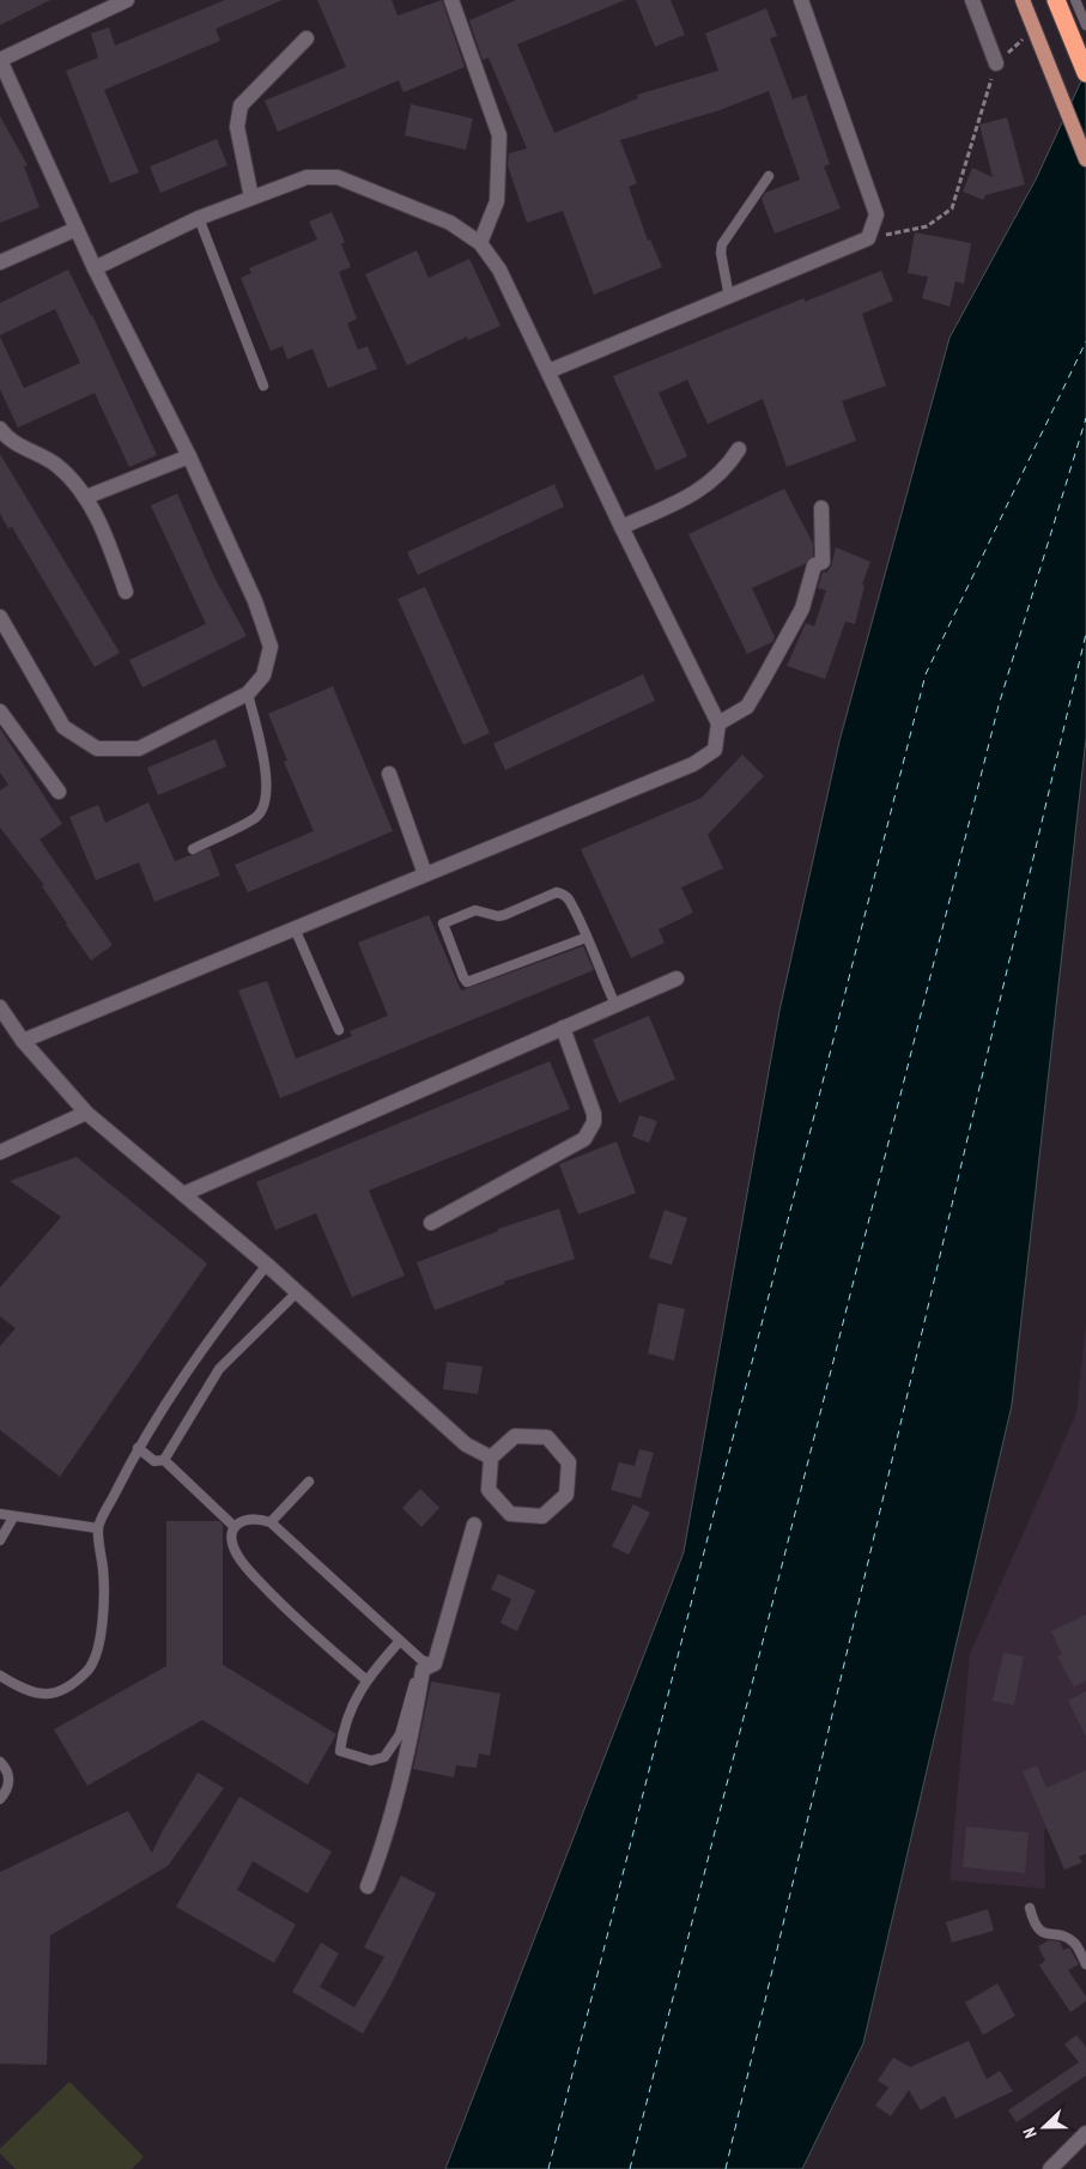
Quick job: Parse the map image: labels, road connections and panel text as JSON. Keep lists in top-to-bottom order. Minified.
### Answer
{"north":"left"}
